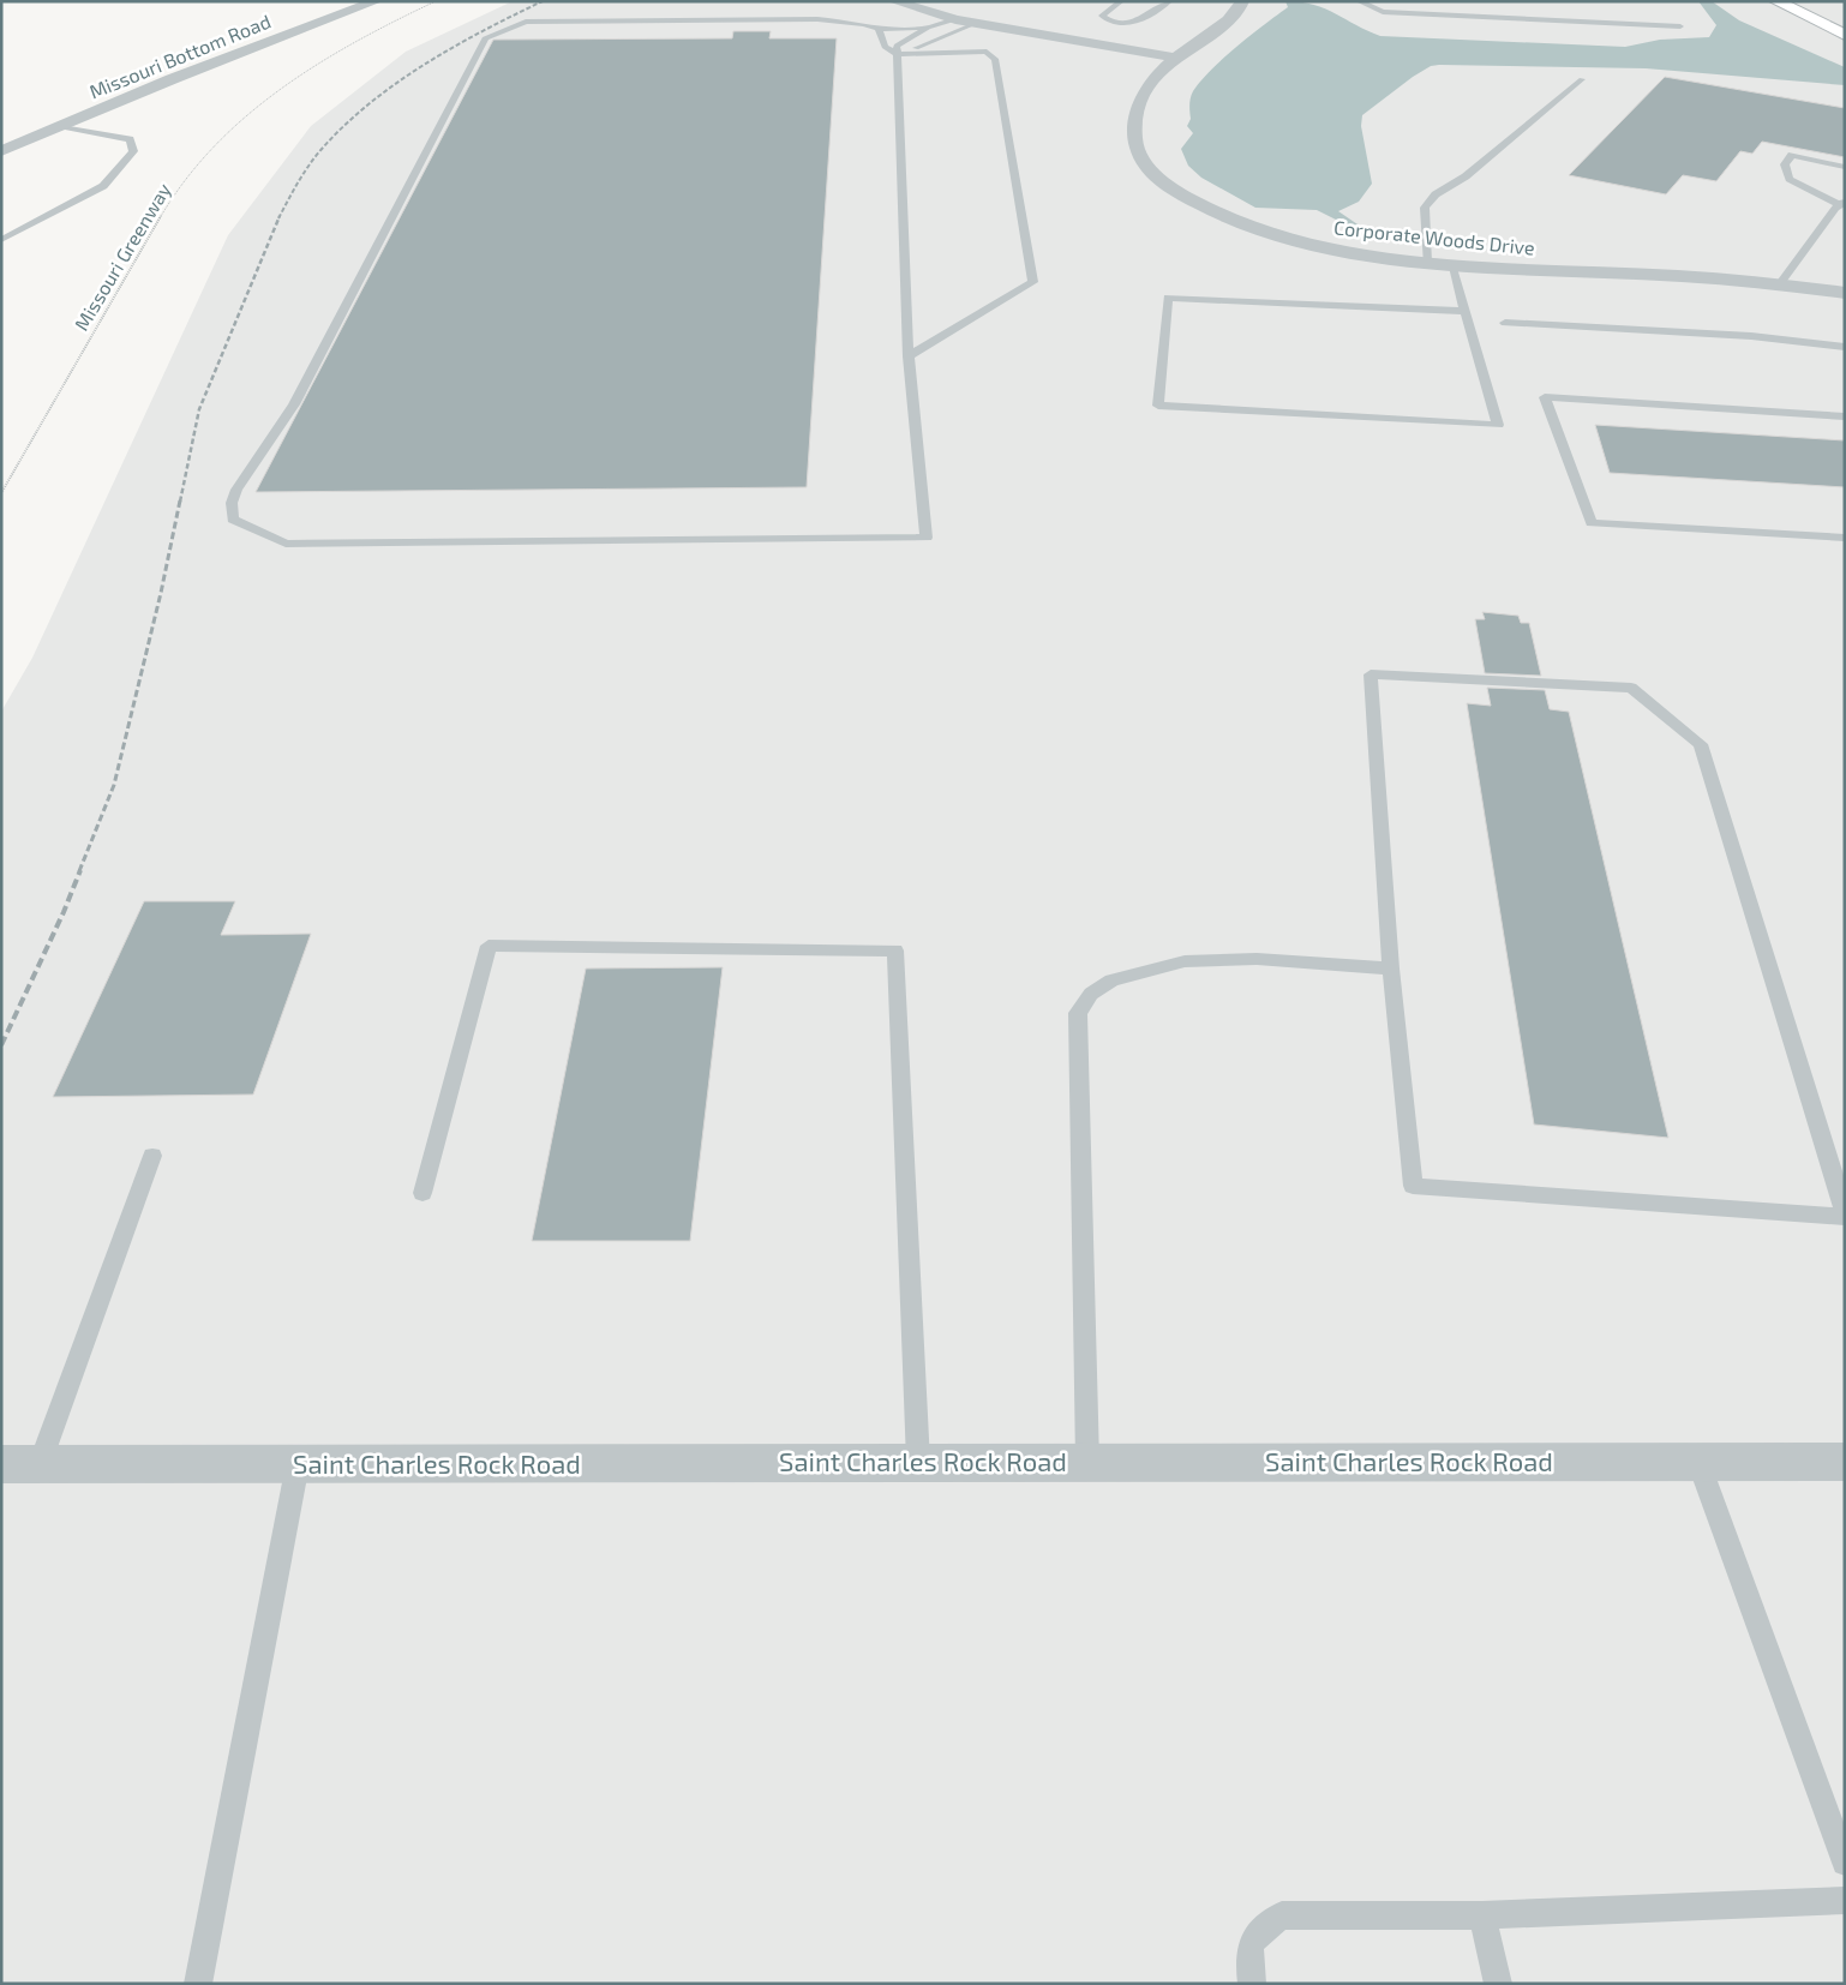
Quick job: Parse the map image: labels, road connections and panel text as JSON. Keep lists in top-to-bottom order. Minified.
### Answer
{"streets":{"street":["Missouri Bottom Road","Corporate Woods Drive","Saint Charles Rock Road"],"path":["Missouri Greenway"]}}
